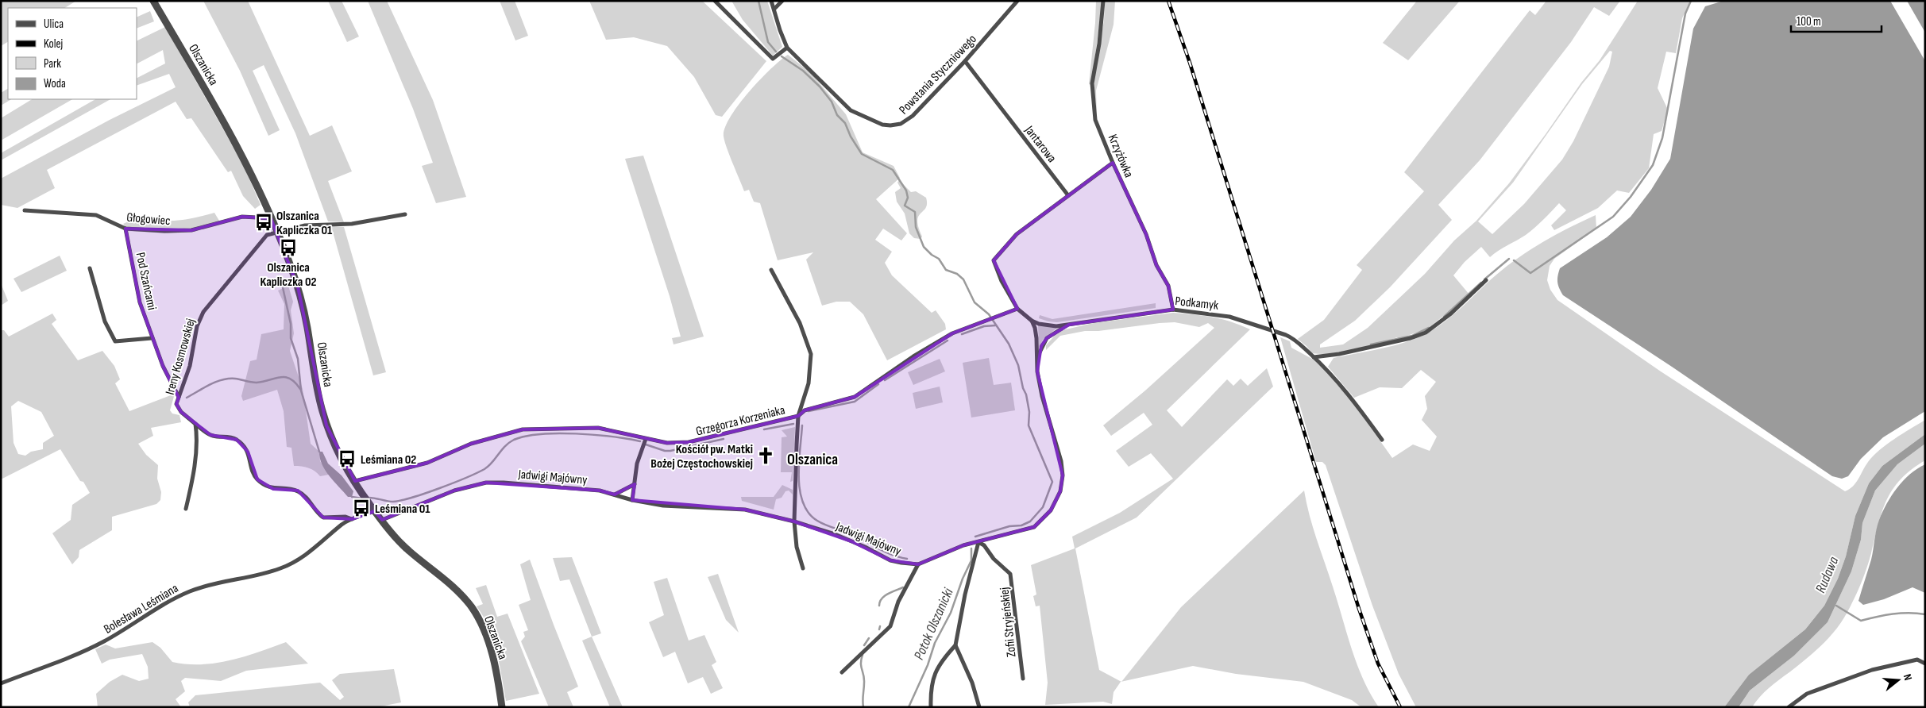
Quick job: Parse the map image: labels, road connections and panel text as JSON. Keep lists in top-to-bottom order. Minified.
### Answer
{"streets":{"street":["Olszanicka","Powstania Styczniowego","Jantarowa","Krzyżówka","Głogowiec","Pod Szańcami","Podkamyk","Ireny Kosmowskiej","Grzegorza Korzeniaka","Jadwigi Majówny","Bolesława Leśmiana","Zofii Stryjeńskiej"]},"crossings":[["Olszanicka","Głogowiec"],["Olszanicka","Ireny Kosmowskiej"],["Olszanicka","Grzegorza Korzeniaka"],["Olszanicka","Jadwigi Majówny"],["Powstania Styczniowego","Jantarowa"],["Krzyżówka","Podkamyk"],["Głogowiec","Pod Szańcami"],["Pod Szańcami","Ireny Kosmowskiej"],["Ireny Kosmowskiej","Bolesława Leśmiana"]],"districts":["Olszanica"],"water":["Rudawa","Potok Olszanicki"],"places":{"bus stop":["Olszanica Kapliczka 01","Olszanica Kapliczka 02","Leśmiana 02","Leśmiana 01"],"church":["Kościół pw. Matki Bożej Częstochowskiej"]},"legend":["Ulica","Kolej","Park","Woda"],"scale_bar":"100 m","north":"right"}
